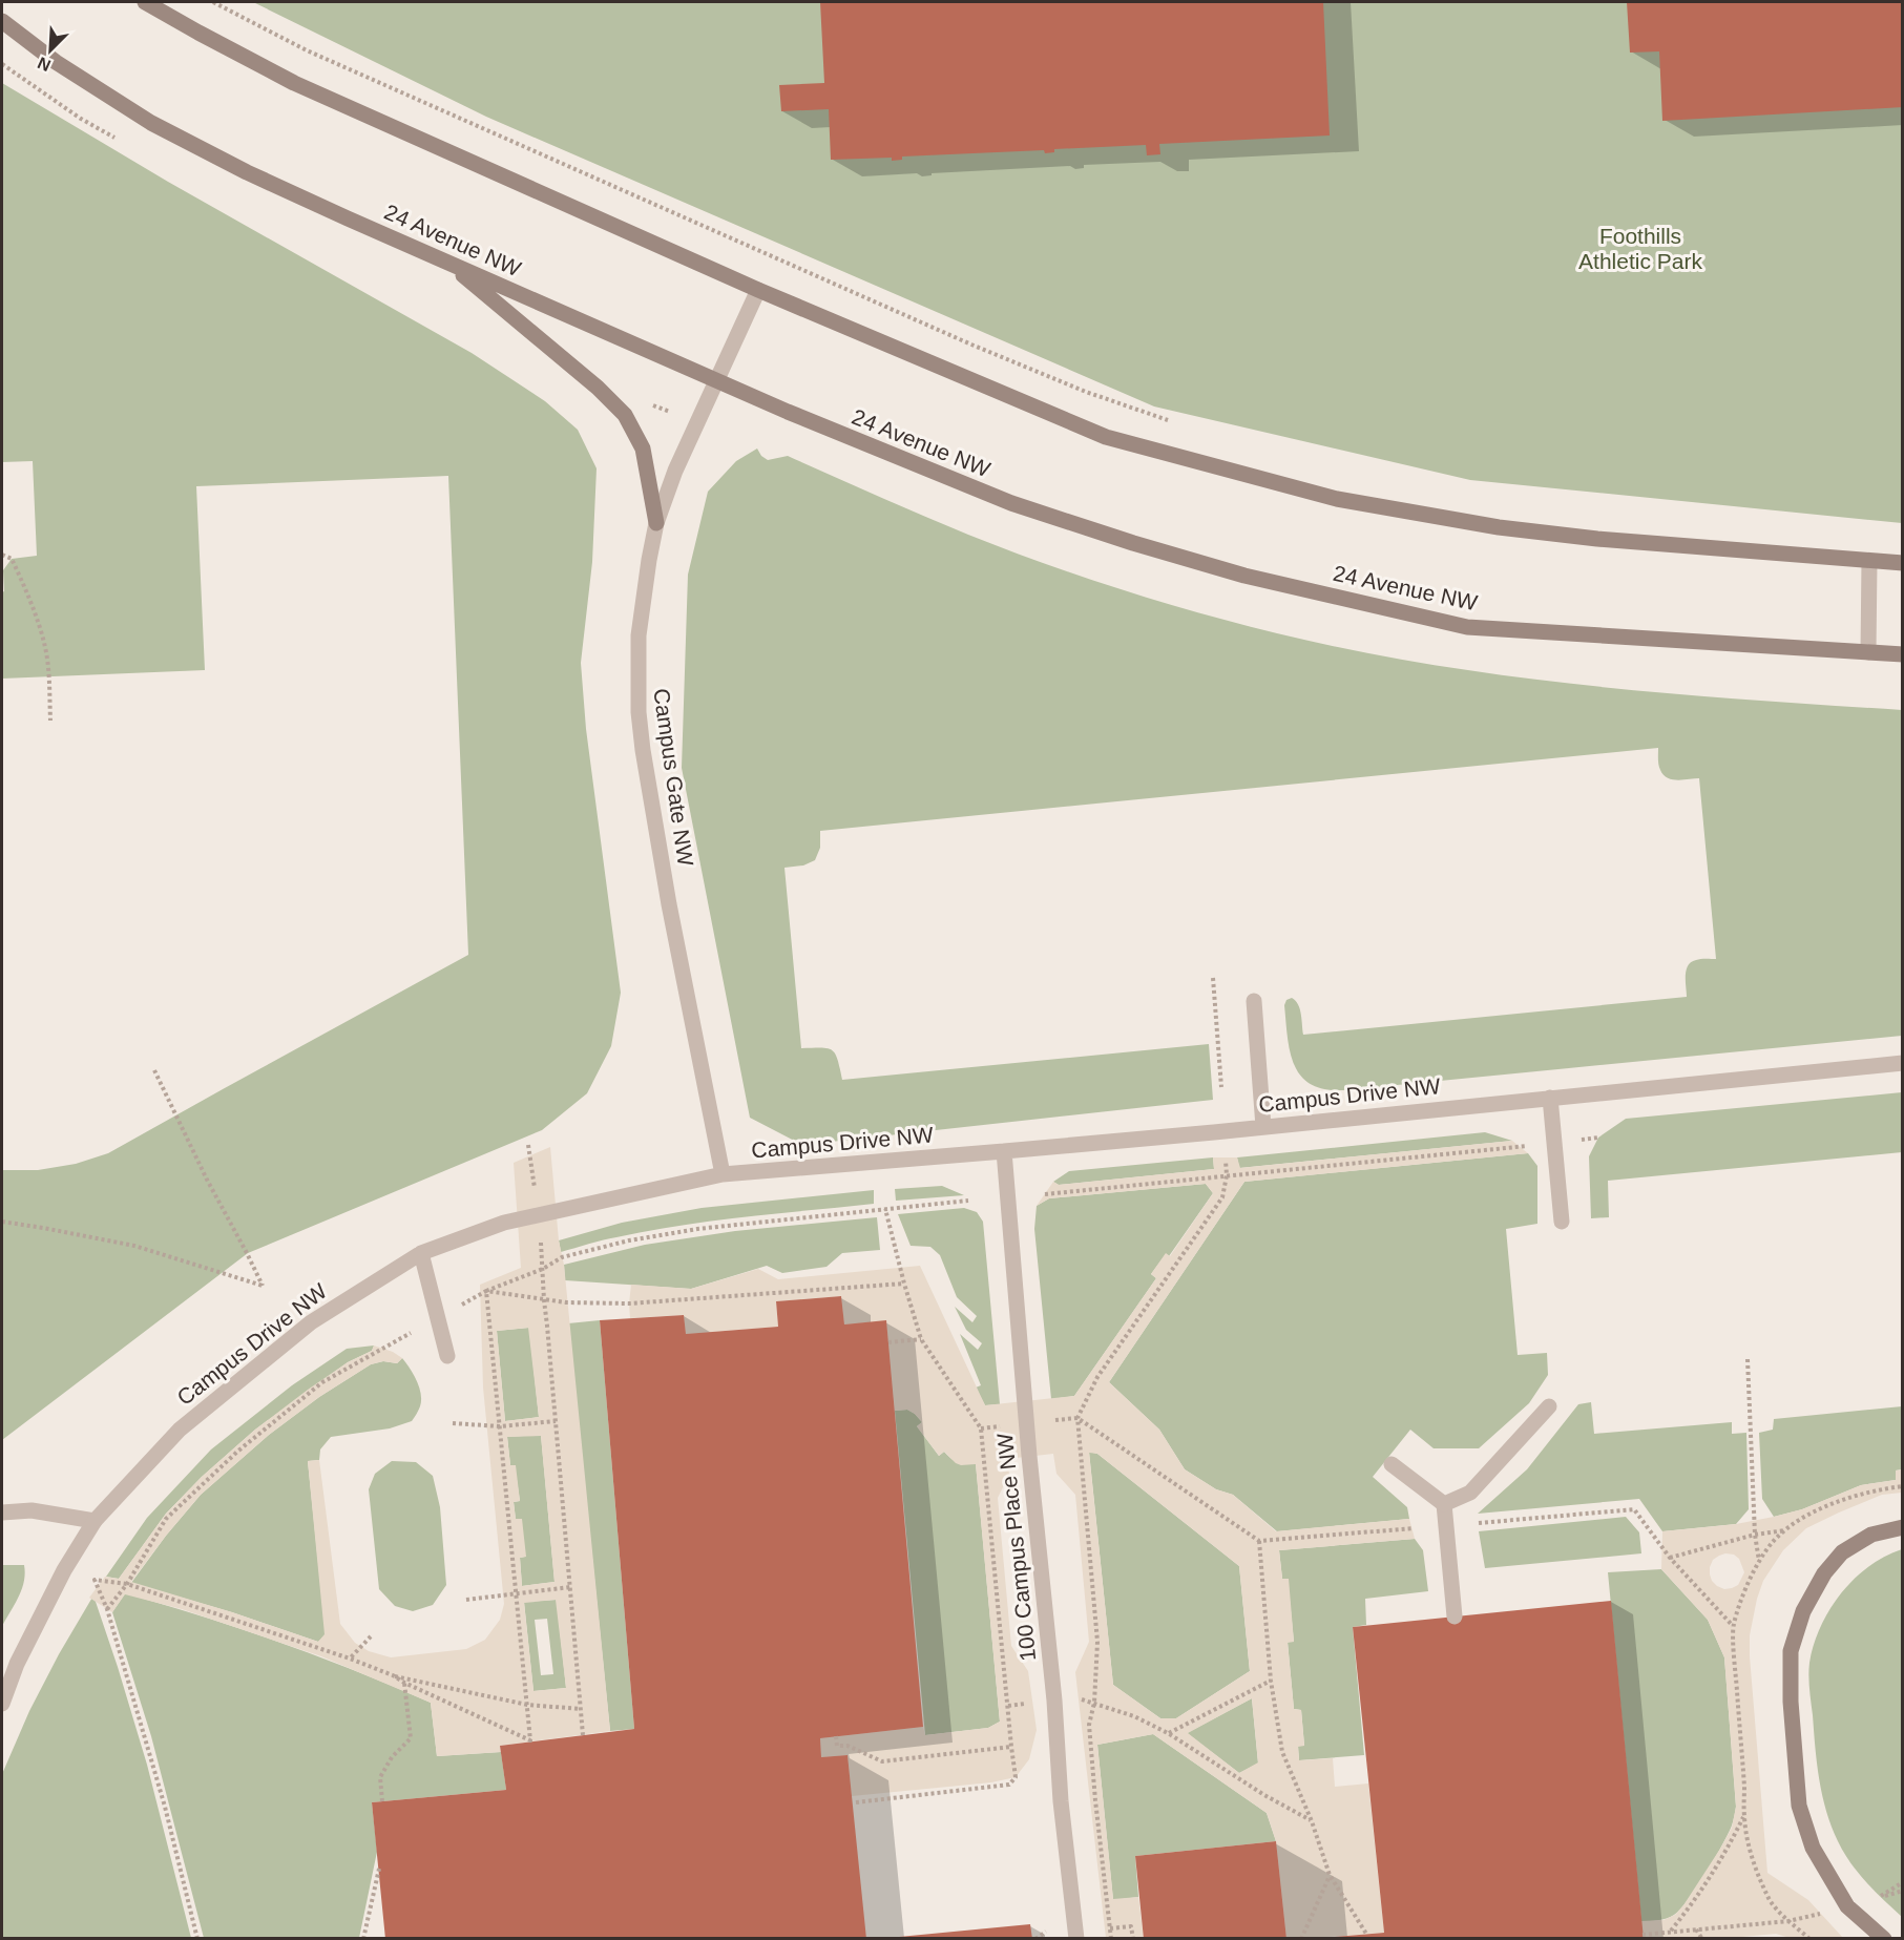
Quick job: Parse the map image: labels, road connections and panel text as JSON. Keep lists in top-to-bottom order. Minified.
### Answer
{"streets":{"street":["24 Avenue NW","Campus Gate NW","Campus Drive NW","100 Campus Place NW"]},"crossings":[["24 Avenue NW","Campus Gate NW"],["Campus Gate NW","Campus Drive NW"],["Campus Drive NW","100 Campus Place NW"]],"parks":["Foothills Athletic Park"],"north":"bottom left"}
